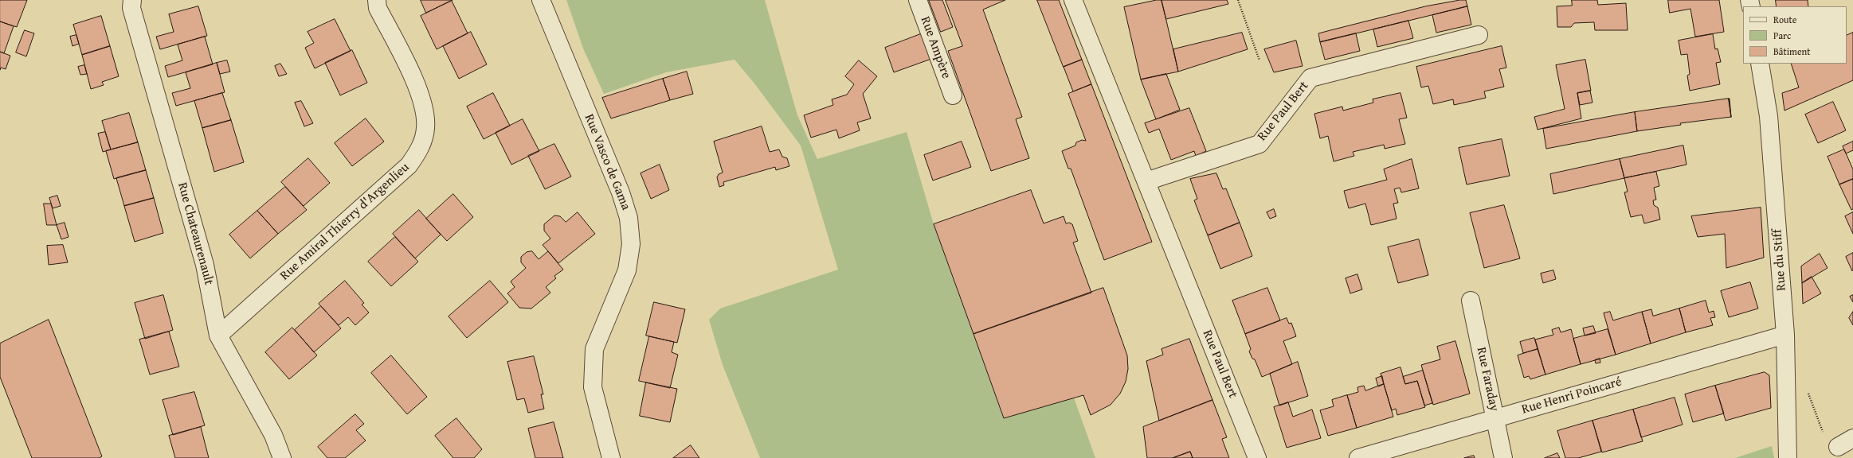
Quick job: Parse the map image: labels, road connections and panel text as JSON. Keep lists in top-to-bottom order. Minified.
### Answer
{"streets":{"street":["Rue Ampère","Rue Paul Bert","Rue Vasco de Gama","Rue Amiral Thierry d'Argenlieu","Rue Chateaurenault","Rue du Stiff","Rue Faraday","Rue Henri Poincaré"]},"crossings":[["Rue Amiral Thierry d'Argenlieu","Rue Chateaurenault"],["Rue du Stiff","Rue Henri Poincaré"],["Rue Faraday","Rue Henri Poincaré"]],"legend":["Route","Parc","Bâtiment"]}
